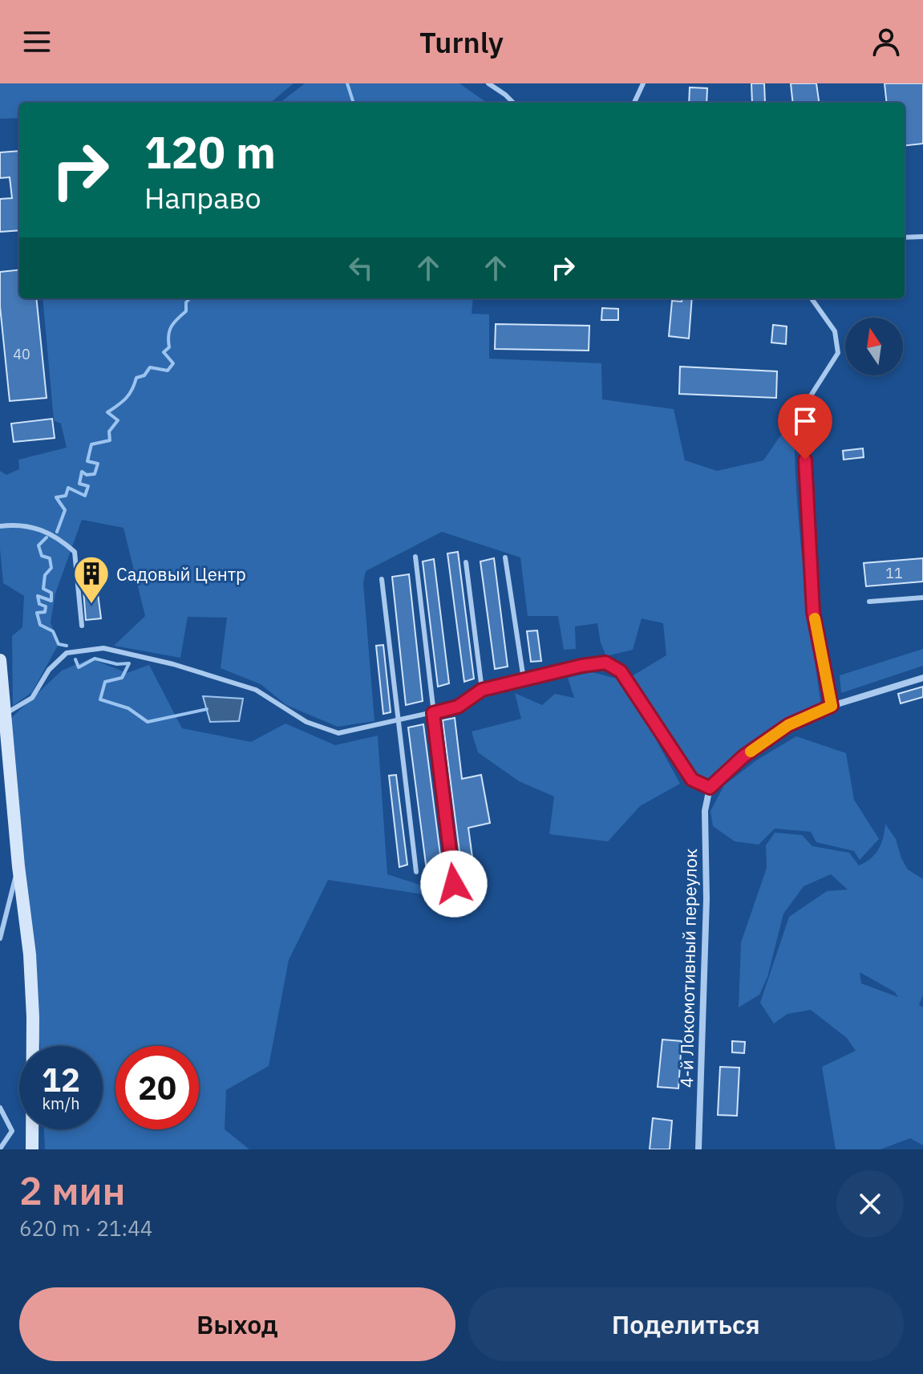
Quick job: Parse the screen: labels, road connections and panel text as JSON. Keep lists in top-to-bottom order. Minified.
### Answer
{"streets":{"street":["4-й Локомотивный переулок"]},"places":{"building":["Садовый Центр"]},"house_numbers":["40","11"],"north":"top","page":{"header":"Turnly","turn":["120 m","Направо"],"speed":"12 km/h","limit":"20","heading":["2 мин","620 m · 21:44"],"buttons":["Выход","Поделиться"]}}
